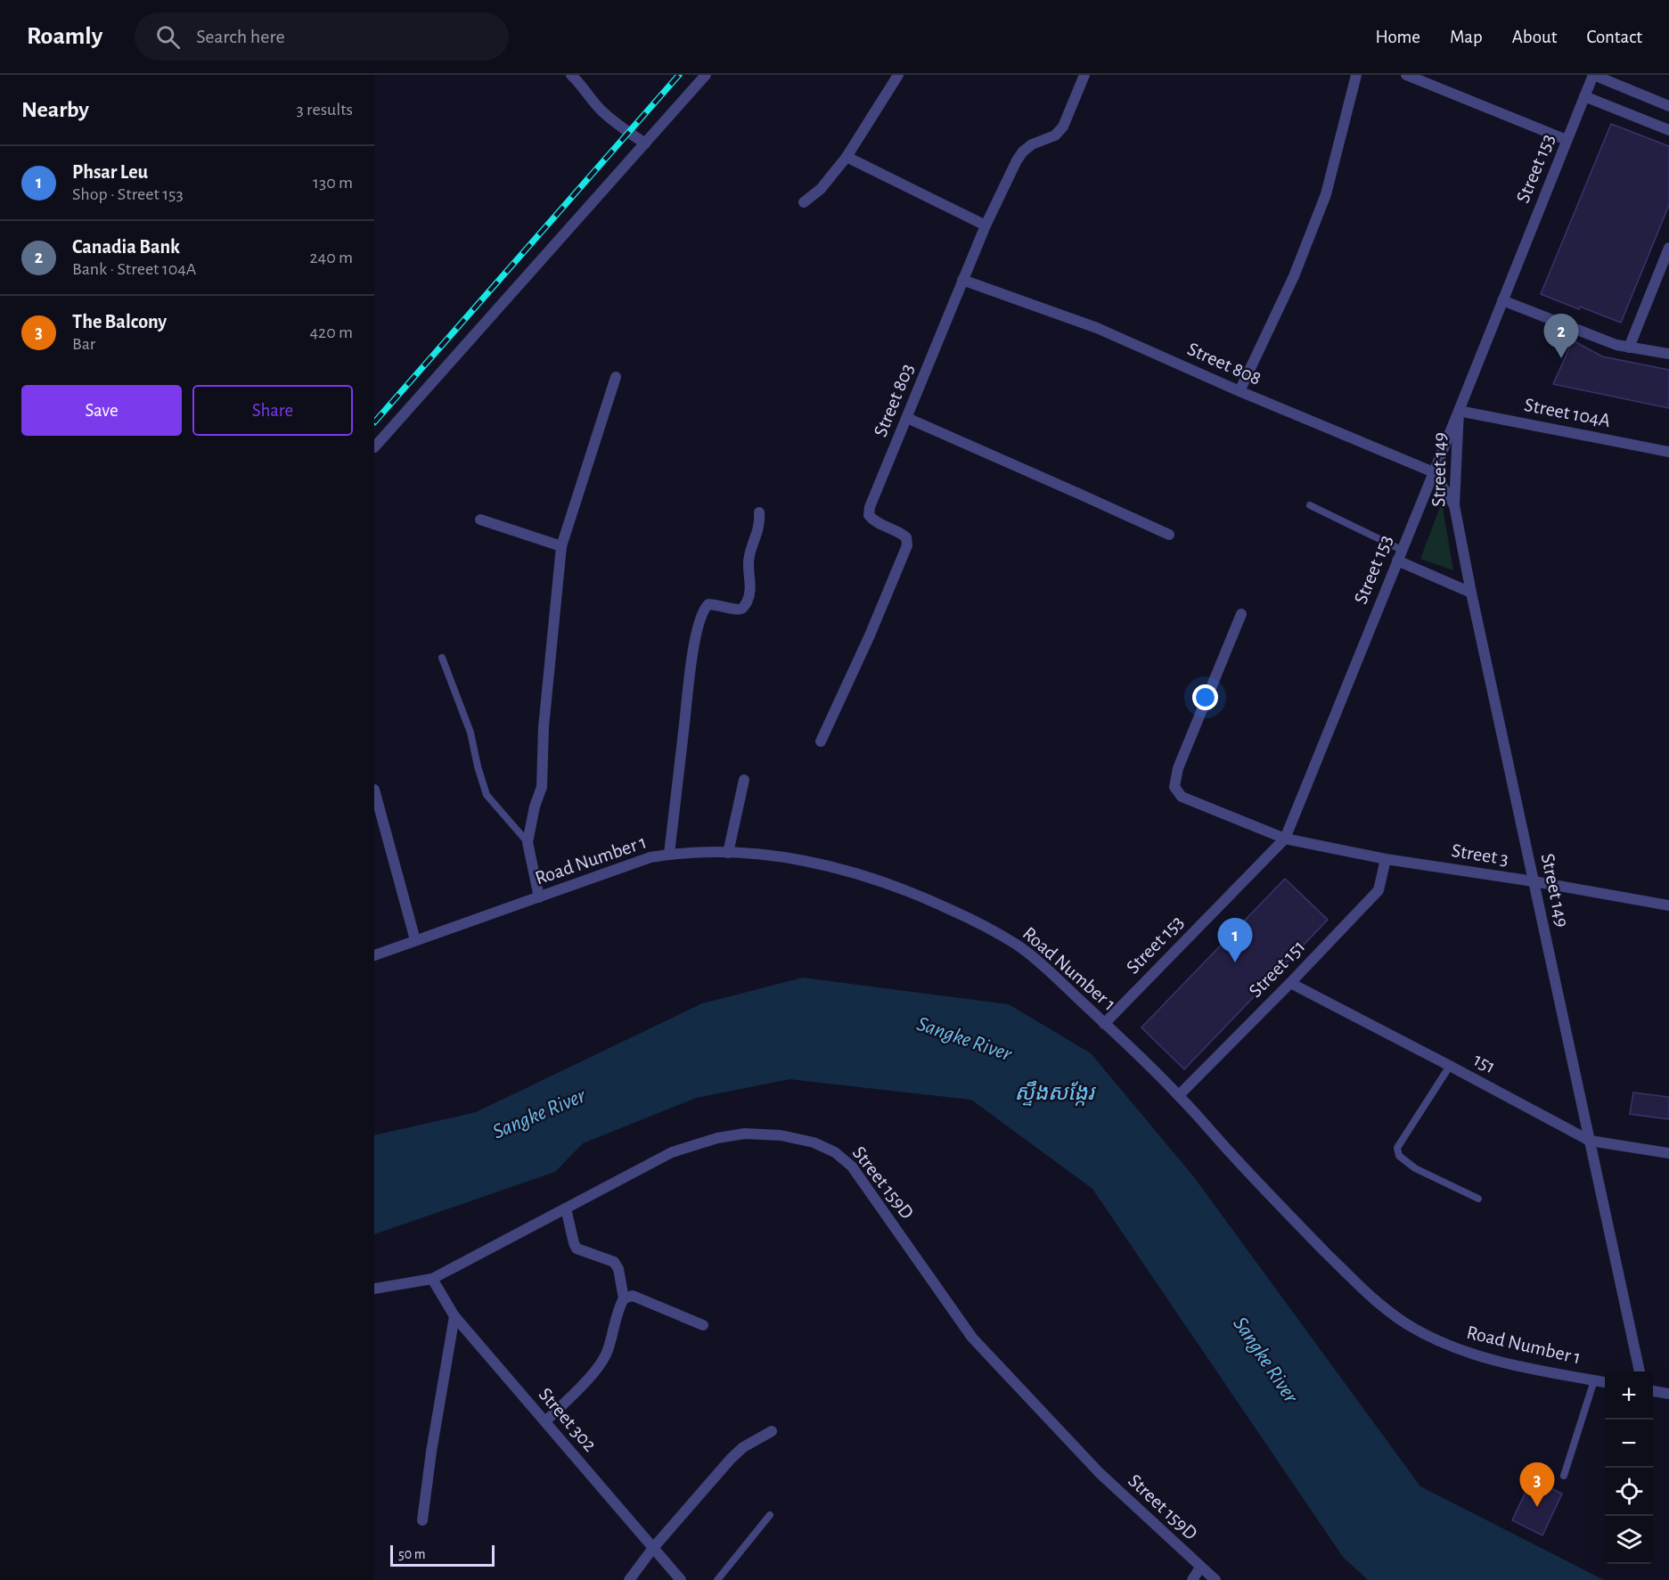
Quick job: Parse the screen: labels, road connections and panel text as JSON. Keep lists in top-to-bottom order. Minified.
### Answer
{"streets":{"street":["Street 153","Street 808","Street 803","Street 104A","Street 149","Street 3","Road Number 1","Street 151","151","Street 159D","Street 302"]},"crossings":[["Street 153","Street 808"],["Street 153","Street 104A"],["Street 153","Street 149"],["Street 153","Street 3"],["Street 153","Road Number 1"],["Street 808","Street 803"],["Street 104A","Street 149"],["Street 149","Street 3"],["Street 149","151"],["Street 3","Street 151"],["Road Number 1","Street 151"],["Street 151","151"],["Street 159D","Street 302"]],"water":["Sangke River","ស្ទឹងសង្កែរ"],"scale_bar":"50 m","page":{"header":"Roamly","search":"Search here","nav":["Home","Map","About","Contact"],"heading":["Nearby","3 results"],"list":[{"mark":"1","name":"Phsar Leu","note":"Shop · Street 153","value":"130 m"},{"mark":"2","name":"Canadia Bank","note":"Bank · Street 104A","value":"240 m"},{"mark":"3","name":"The Balcony","note":"Bar","value":"420 m"}],"pins":["2","1","3"],"buttons":["Save","Share"],"map_buttons":["+","−"],"scale":"50 m"}}
